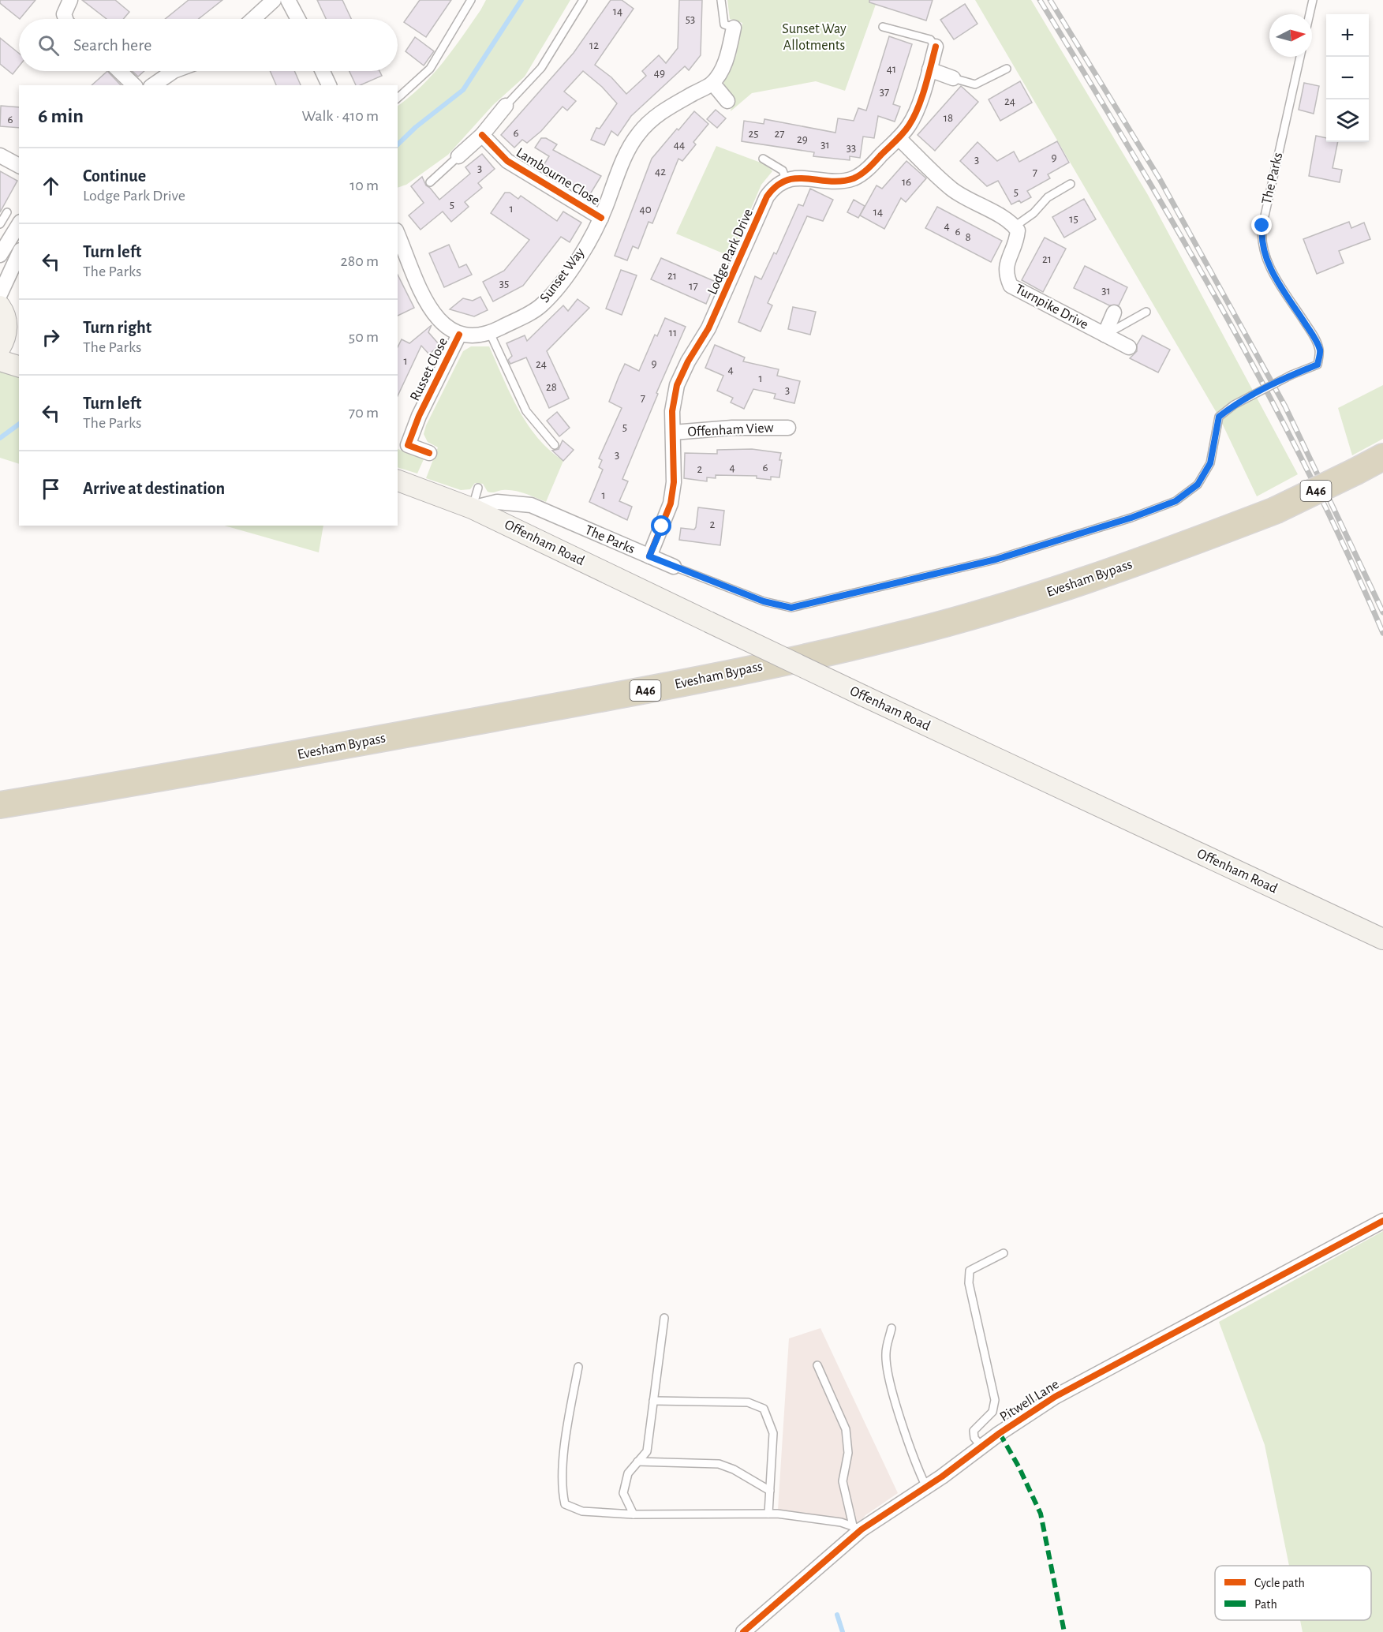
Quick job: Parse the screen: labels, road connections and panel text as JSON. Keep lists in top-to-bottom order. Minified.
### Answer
{"streets":{"highway":["A46","Evesham Bypass"],"main road":["Offenham Road"],"street":["Lambourne Close","The Parks","Lodge Park Drive","Sunset Way","Turnpike Drive","Russet Close","Offenham View","Pitwell Lane"]},"crossings":[["Lambourne Close","Sunset Way"],["The Parks","Lodge Park Drive"],["The Parks","Offenham Road"],["Lodge Park Drive","Offenham View"],["Sunset Way","Russet Close"]],"parks":["Sunset Way Allotments"],"house_numbers":["14","53","12","41","49","37","24","18","6","6","25","27","29","44","31","33","9","3","3","42","7","16","5","5","1","40","14","15","4","6","8","21","21","35","17","31","11","1","9","24","4","1","28","3","7","5","3","4","6","2","1","2"],"legend":["Cycle path","Path"],"north":"right","page":{"map_buttons":["+","−"],"search":"Search here","heading":["6 min","Walk · 410 m"],"list":[["Continue","Lodge Park Drive","10 m"],["Turn left","The Parks","280 m"],["Turn right","The Parks","50 m"],["Turn left","The Parks","70 m"],"Arrive at destination"]}}
